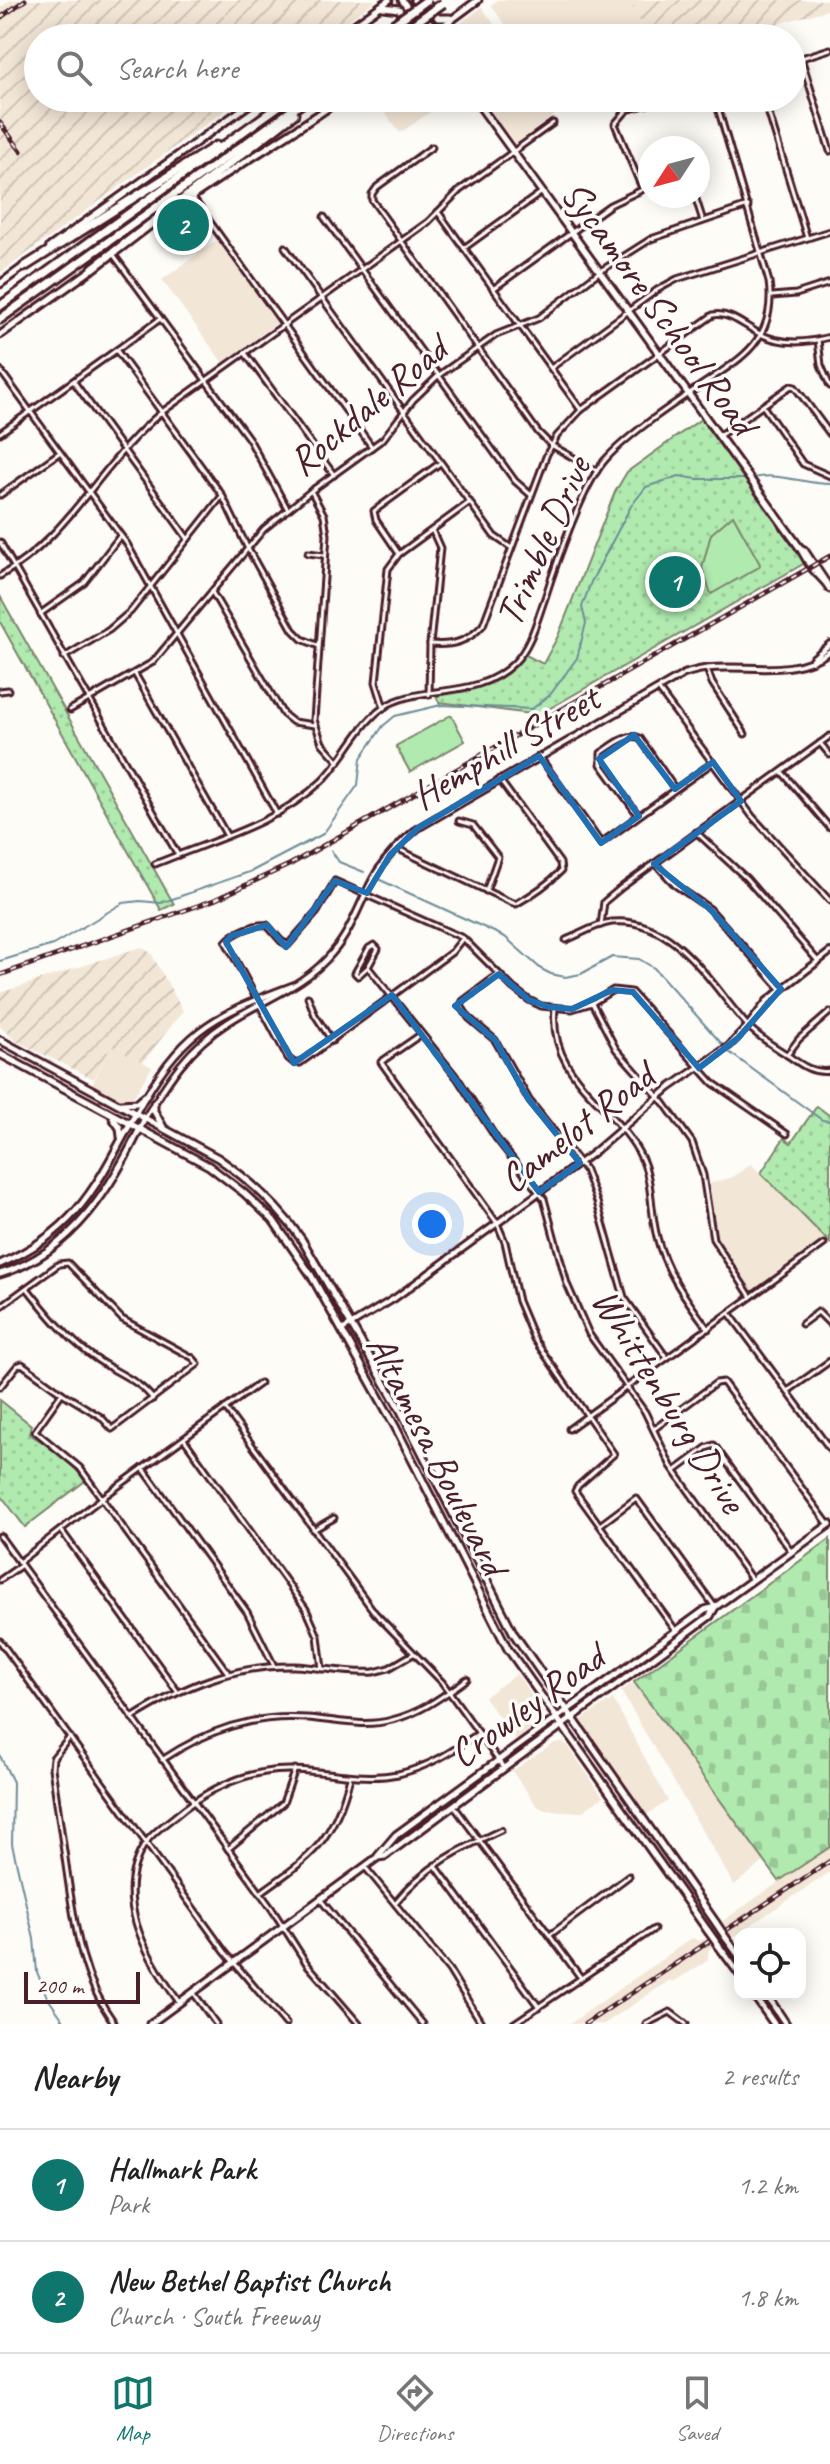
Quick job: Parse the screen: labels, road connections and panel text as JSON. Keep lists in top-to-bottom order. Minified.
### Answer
{"streets":{"main road":["Sycamore School Road","Altamesa Boulevard","Crowley Road"],"street":["Rockdale Road","Trimble Drive","Hemphill Street","Camelot Road","Whittenburg Drive"]},"crossings":[["Sycamore School Road","Rockdale Road"],["Sycamore School Road","Trimble Drive"],["Hemphill Street","Altamesa Boulevard"],["Camelot Road","Whittenburg Drive"],["Camelot Road","Altamesa Boulevard"],["Whittenburg Drive","Crowley Road"],["Altamesa Boulevard","Crowley Road"]],"scale_bar":"200 m","north":"bottom left","page":{"search":"Search here","pins":["2","1"],"scale":"200 m","heading":["Nearby","2 results"],"list":[{"mark":"1","name":"Hallmark Park","note":"Park","value":"1.2 km"},{"mark":"2","name":"New Bethel Baptist Church","note":"Church · South Freeway","value":"1.8 km"}],"nav":["Map","Directions","Saved"]}}
